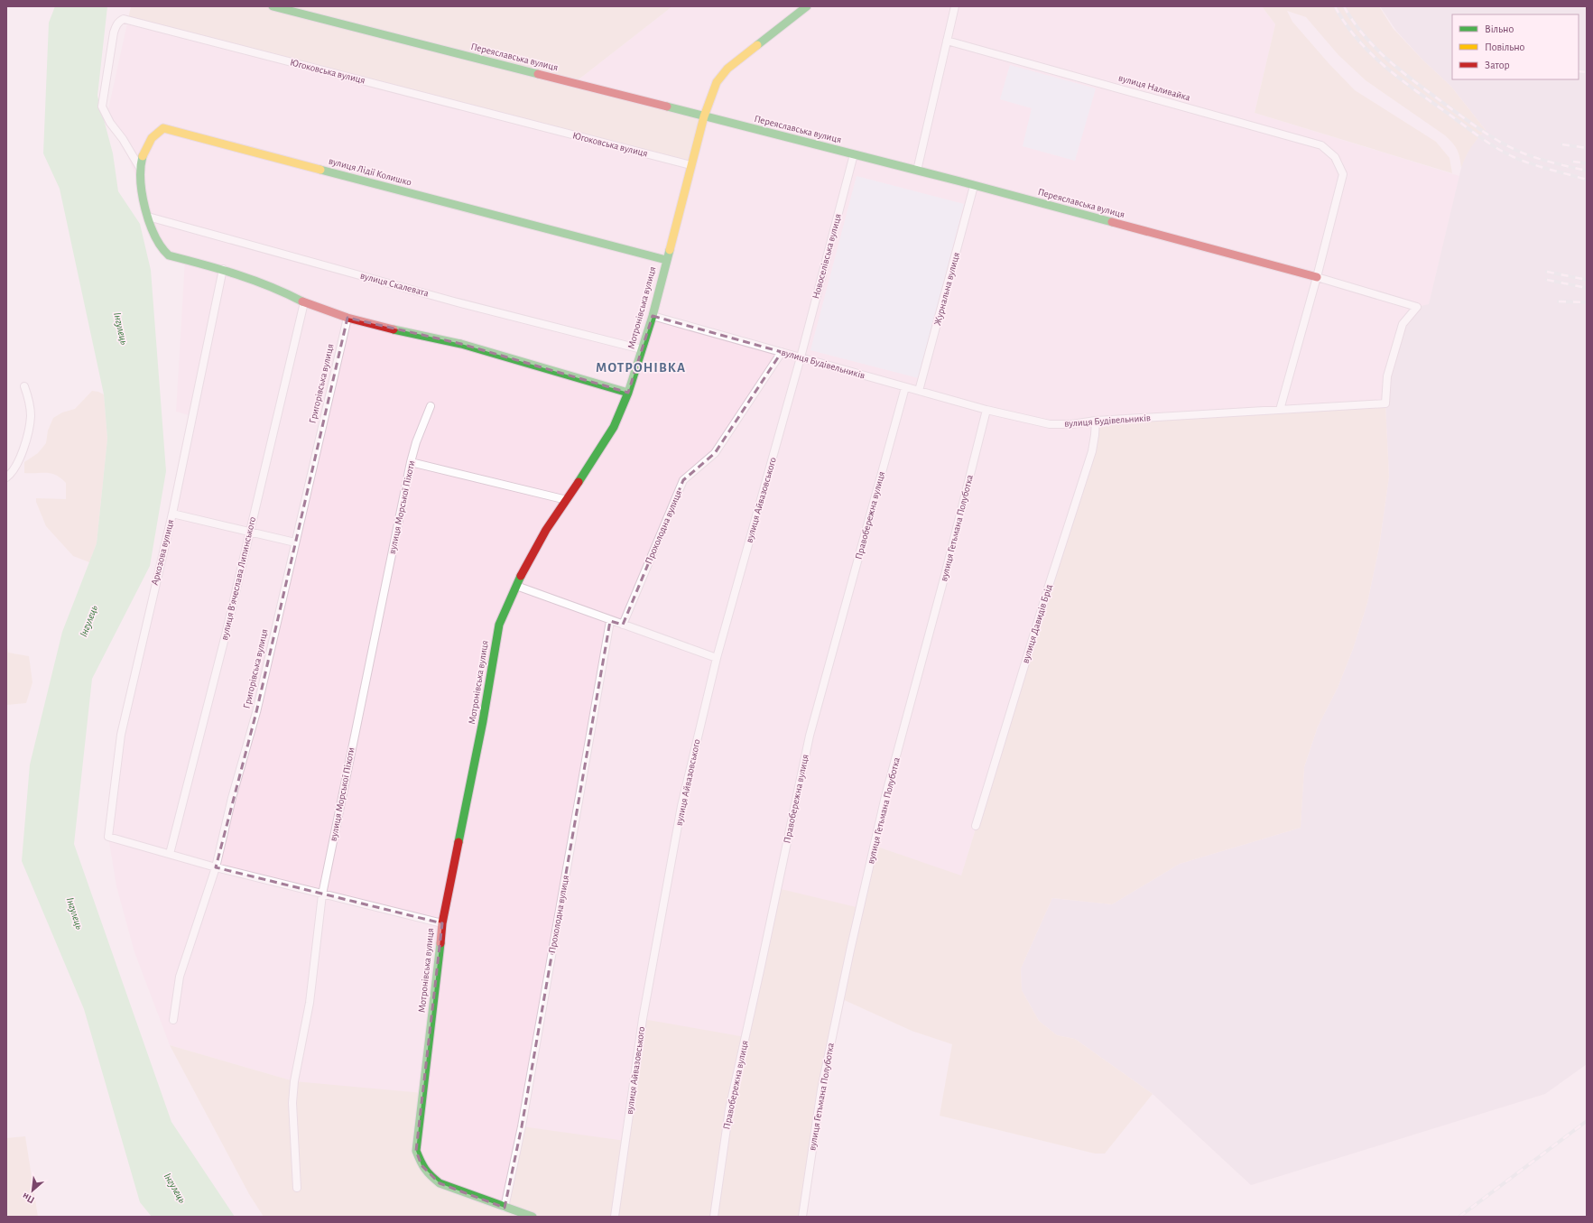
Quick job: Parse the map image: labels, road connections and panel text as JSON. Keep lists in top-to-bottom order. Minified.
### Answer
{"streets":{"street":["Переяславська вулиця","Югоковська вулиця","вулиця Наливайка","вулиця Лідії Колишко","Новоселівська вулиця","вулиця Скалевата","Журнальна вулиця","Мотронівська вулиця","вулиця Будівельників","Григорівська вулиця","вулиця Айвазовського","вулиця Морської Піхоти","Правобережна вулиця","Прохолодна вулиця","вулиця Гетьмана Полуботка","Аркозова вулиця","вулиця В’ячеслава Липинського","вулиця Давидів Брід"]},"crossings":[["Переяславська вулиця","вулиця Наливайка"],["Переяславська вулиця","Новоселівська вулиця"],["Переяславська вулиця","Журнальна вулиця"],["Переяславська вулиця","Мотронівська вулиця"],["Переяславська вулиця","вулиця Будівельників"],["Югоковська вулиця","вулиця Лідії Колишко"],["Югоковська вулиця","Мотронівська вулиця"],["вулиця Наливайка","вулиця Будівельників"],["вулиця Лідії Колишко","вулиця Скалевата"],["вулиця Лідії Колишко","Мотронівська вулиця"],["Новоселівська вулиця","вулиця Будівельників"],["Новоселівська вулиця","вулиця Айвазовського"],["вулиця Скалевата","Мотронівська вулиця"],["Журнальна вулиця","вулиця Будівельників"],["Мотронівська вулиця","вулиця Будівельників"],["Мотронівська вулиця","Прохолодна вулиця"],["вулиця Будівельників","вулиця Айвазовського"],["вулиця Будівельників","Правобережна вулиця"],["вулиця Будівельників","Прохолодна вулиця"],["вулиця Будівельників","вулиця Гетьмана Полуботка"],["вулиця Будівельників","вулиця Давидів Брід"],["Аркозова вулиця","вулиця В’ячеслава Липинського"]],"districts":["МОТРОНІВКА"],"water":["Інгулець"],"legend":["Вільно","Повільно","Затор"],"north":"bottom left"}
